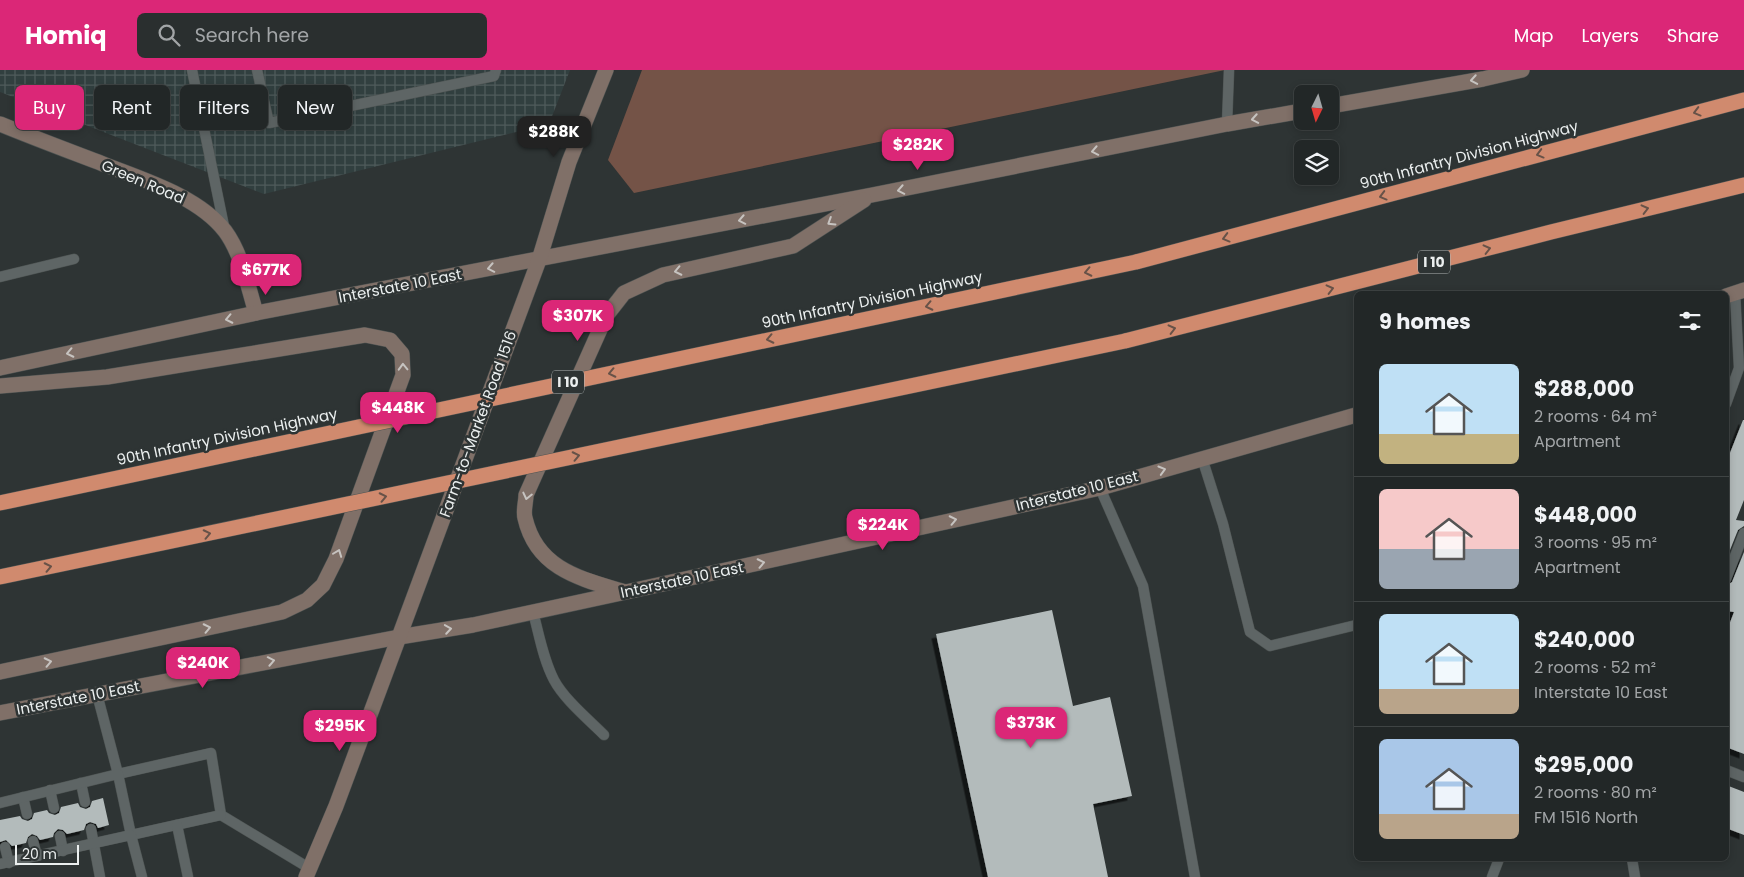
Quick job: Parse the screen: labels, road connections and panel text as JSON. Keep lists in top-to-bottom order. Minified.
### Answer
{"streets":{"highway":["90th Infantry Division Highway","I 10"],"main road":["Green Road","Interstate 10 East","Farm-to-Market Road 1516"]},"crossings":[["Green Road","Interstate 10 East"],["Interstate 10 East","Farm-to-Market Road 1516"]],"scale_bar":"20 m","north":"bottom","page":{"header":"Homiq","search":"Search here","nav":["Map","Layers","Share"],"chip":["Buy","Rent","Filters","New"],"price":["$288K","$282K","$677K","$307K","$448K","$224K","$240K","$373K","$295K"],"heading":"9 homes","list":[{"name":"$288,000","note":"2 rooms · 64 m² · Apartment"},{"name":"$448,000","note":"3 rooms · 95 m² · Apartment"},{"name":"$240,000","note":"2 rooms · 52 m² · Interstate 10 East"},{"name":"$295,000","note":"2 rooms · 80 m² · FM 1516 North"}],"scale":"20 m"}}
